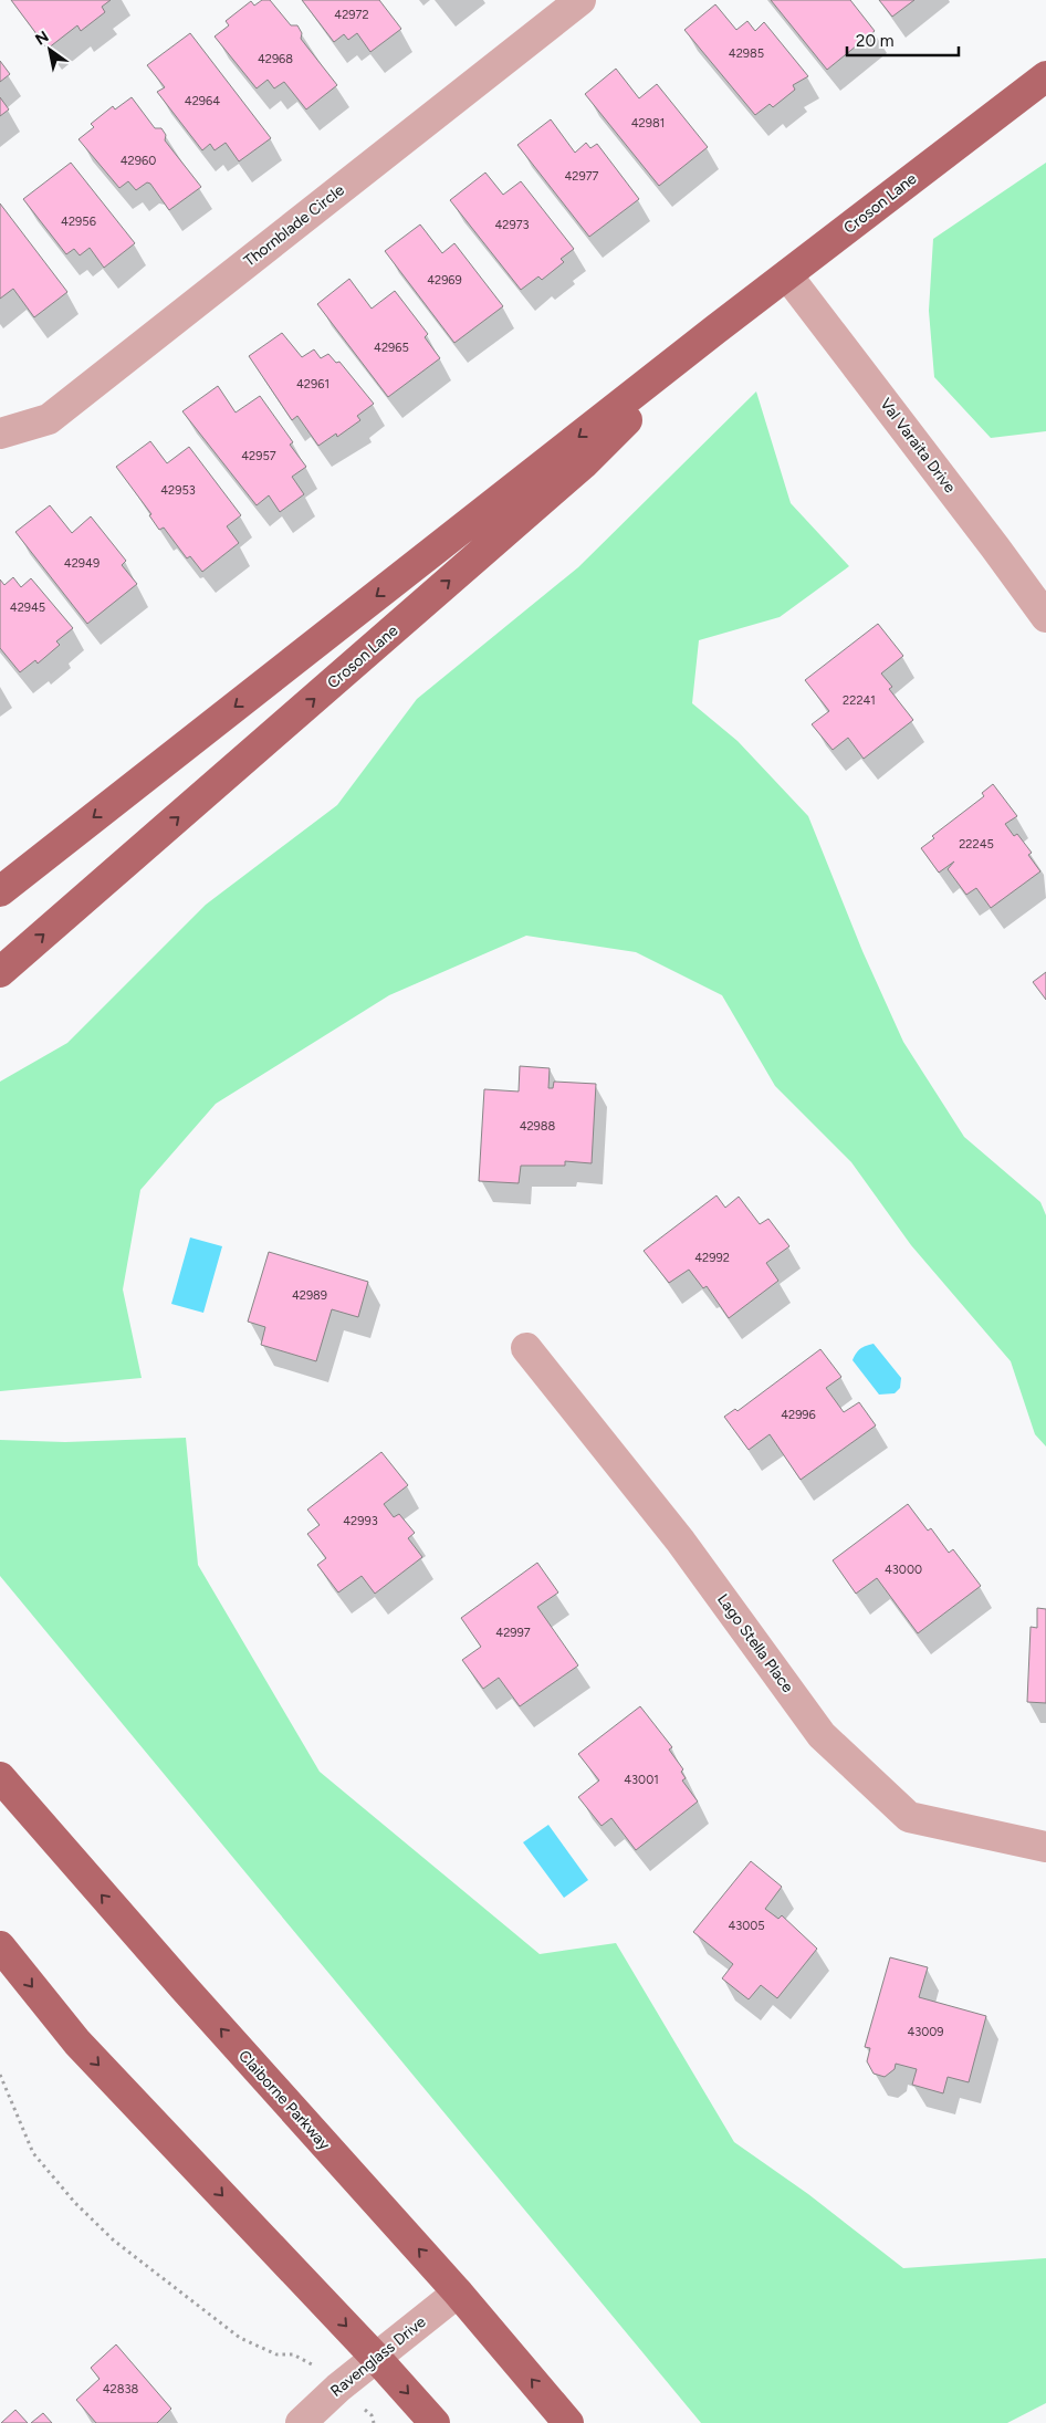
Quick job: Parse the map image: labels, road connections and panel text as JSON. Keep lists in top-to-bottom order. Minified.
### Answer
{"streets":{"main road":["Croson Lane","Claiborne Parkway"],"street":["Thornblade Circle","Val Varaita Drive","Lago Stella Place","Ravenglass Drive"]},"crossings":[["Croson Lane","Val Varaita Drive"],["Claiborne Parkway","Ravenglass Drive"]],"house_numbers":["42972","42985","42968","42964","42981","42960","42977","42956","42973","42969","42965","42961","42957","42953","42949","42945","22241","22245","42988","42992","42989","42996","42993","43000","42997","43001","43005","43009","42838"],"scale_bar":"20 m","north":"top left"}
